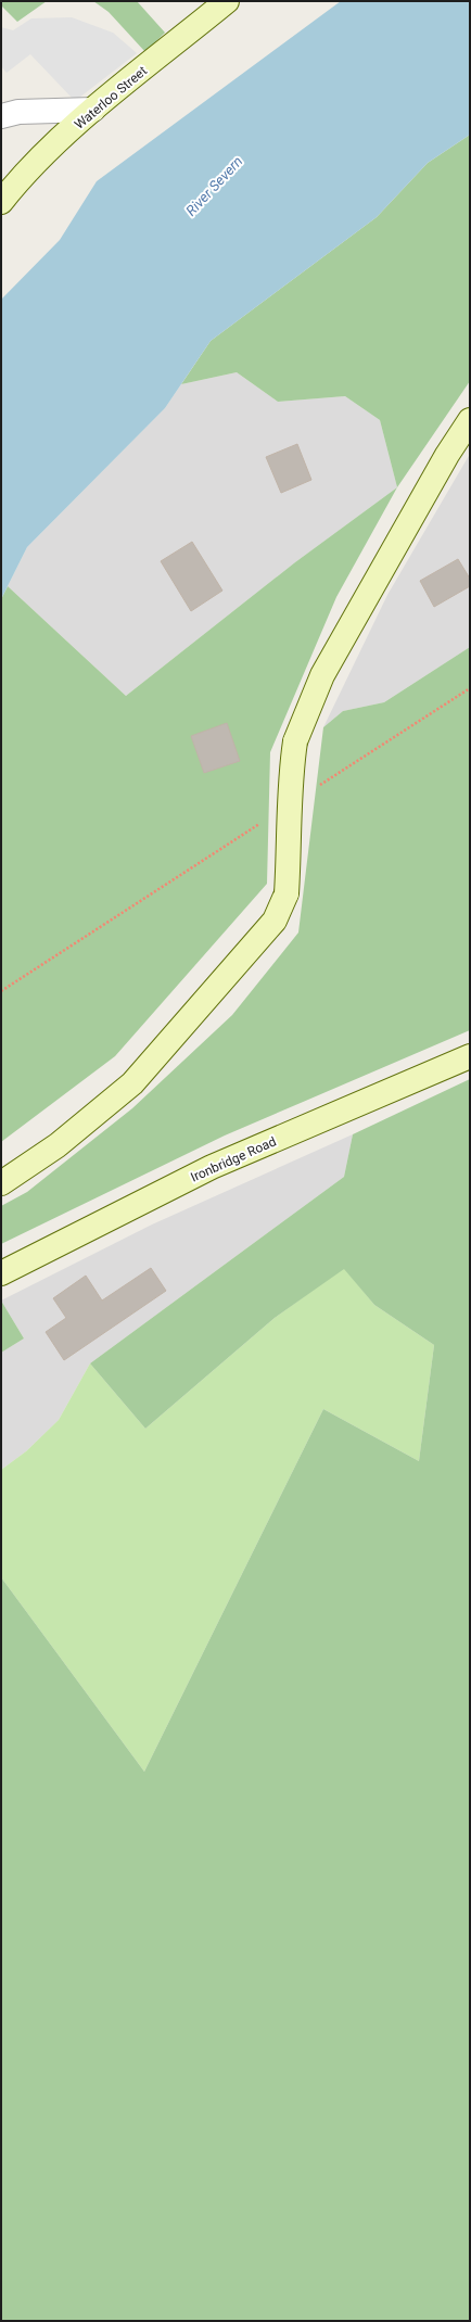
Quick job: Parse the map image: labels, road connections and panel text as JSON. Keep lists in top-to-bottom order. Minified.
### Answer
{"streets":{"main road":["Waterloo Street","Ironbridge Road"]},"water":["River Severn"]}
